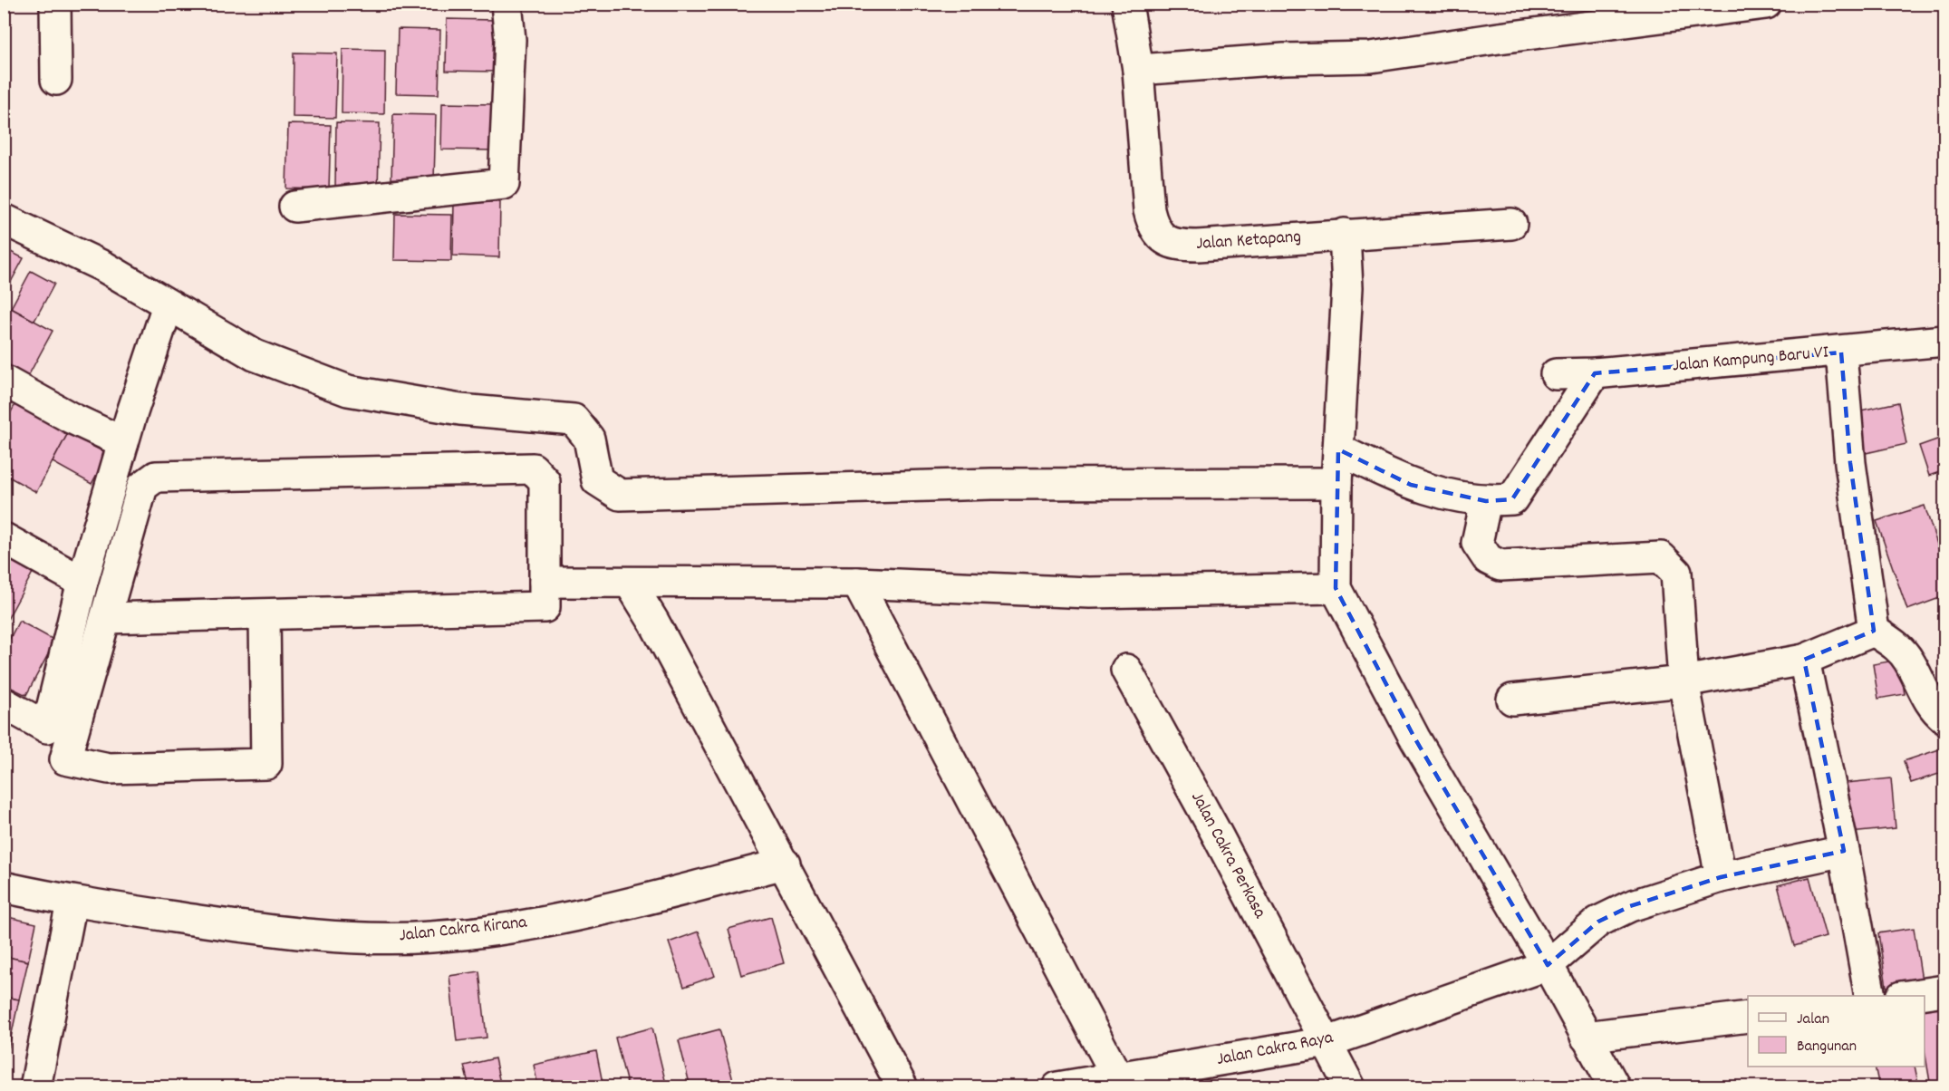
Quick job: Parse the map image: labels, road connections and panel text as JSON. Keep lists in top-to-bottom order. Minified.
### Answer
{"streets":{"street":["Jalan Ketapang","Jalan Kampung Baru VI","Jalan Cakra Perkasa","Jalan Cakra Kirana","Jalan Cakra Raya"]},"crossings":[["Jalan Cakra Perkasa","Jalan Cakra Raya"]],"legend":["Jalan","Bangunan"]}
